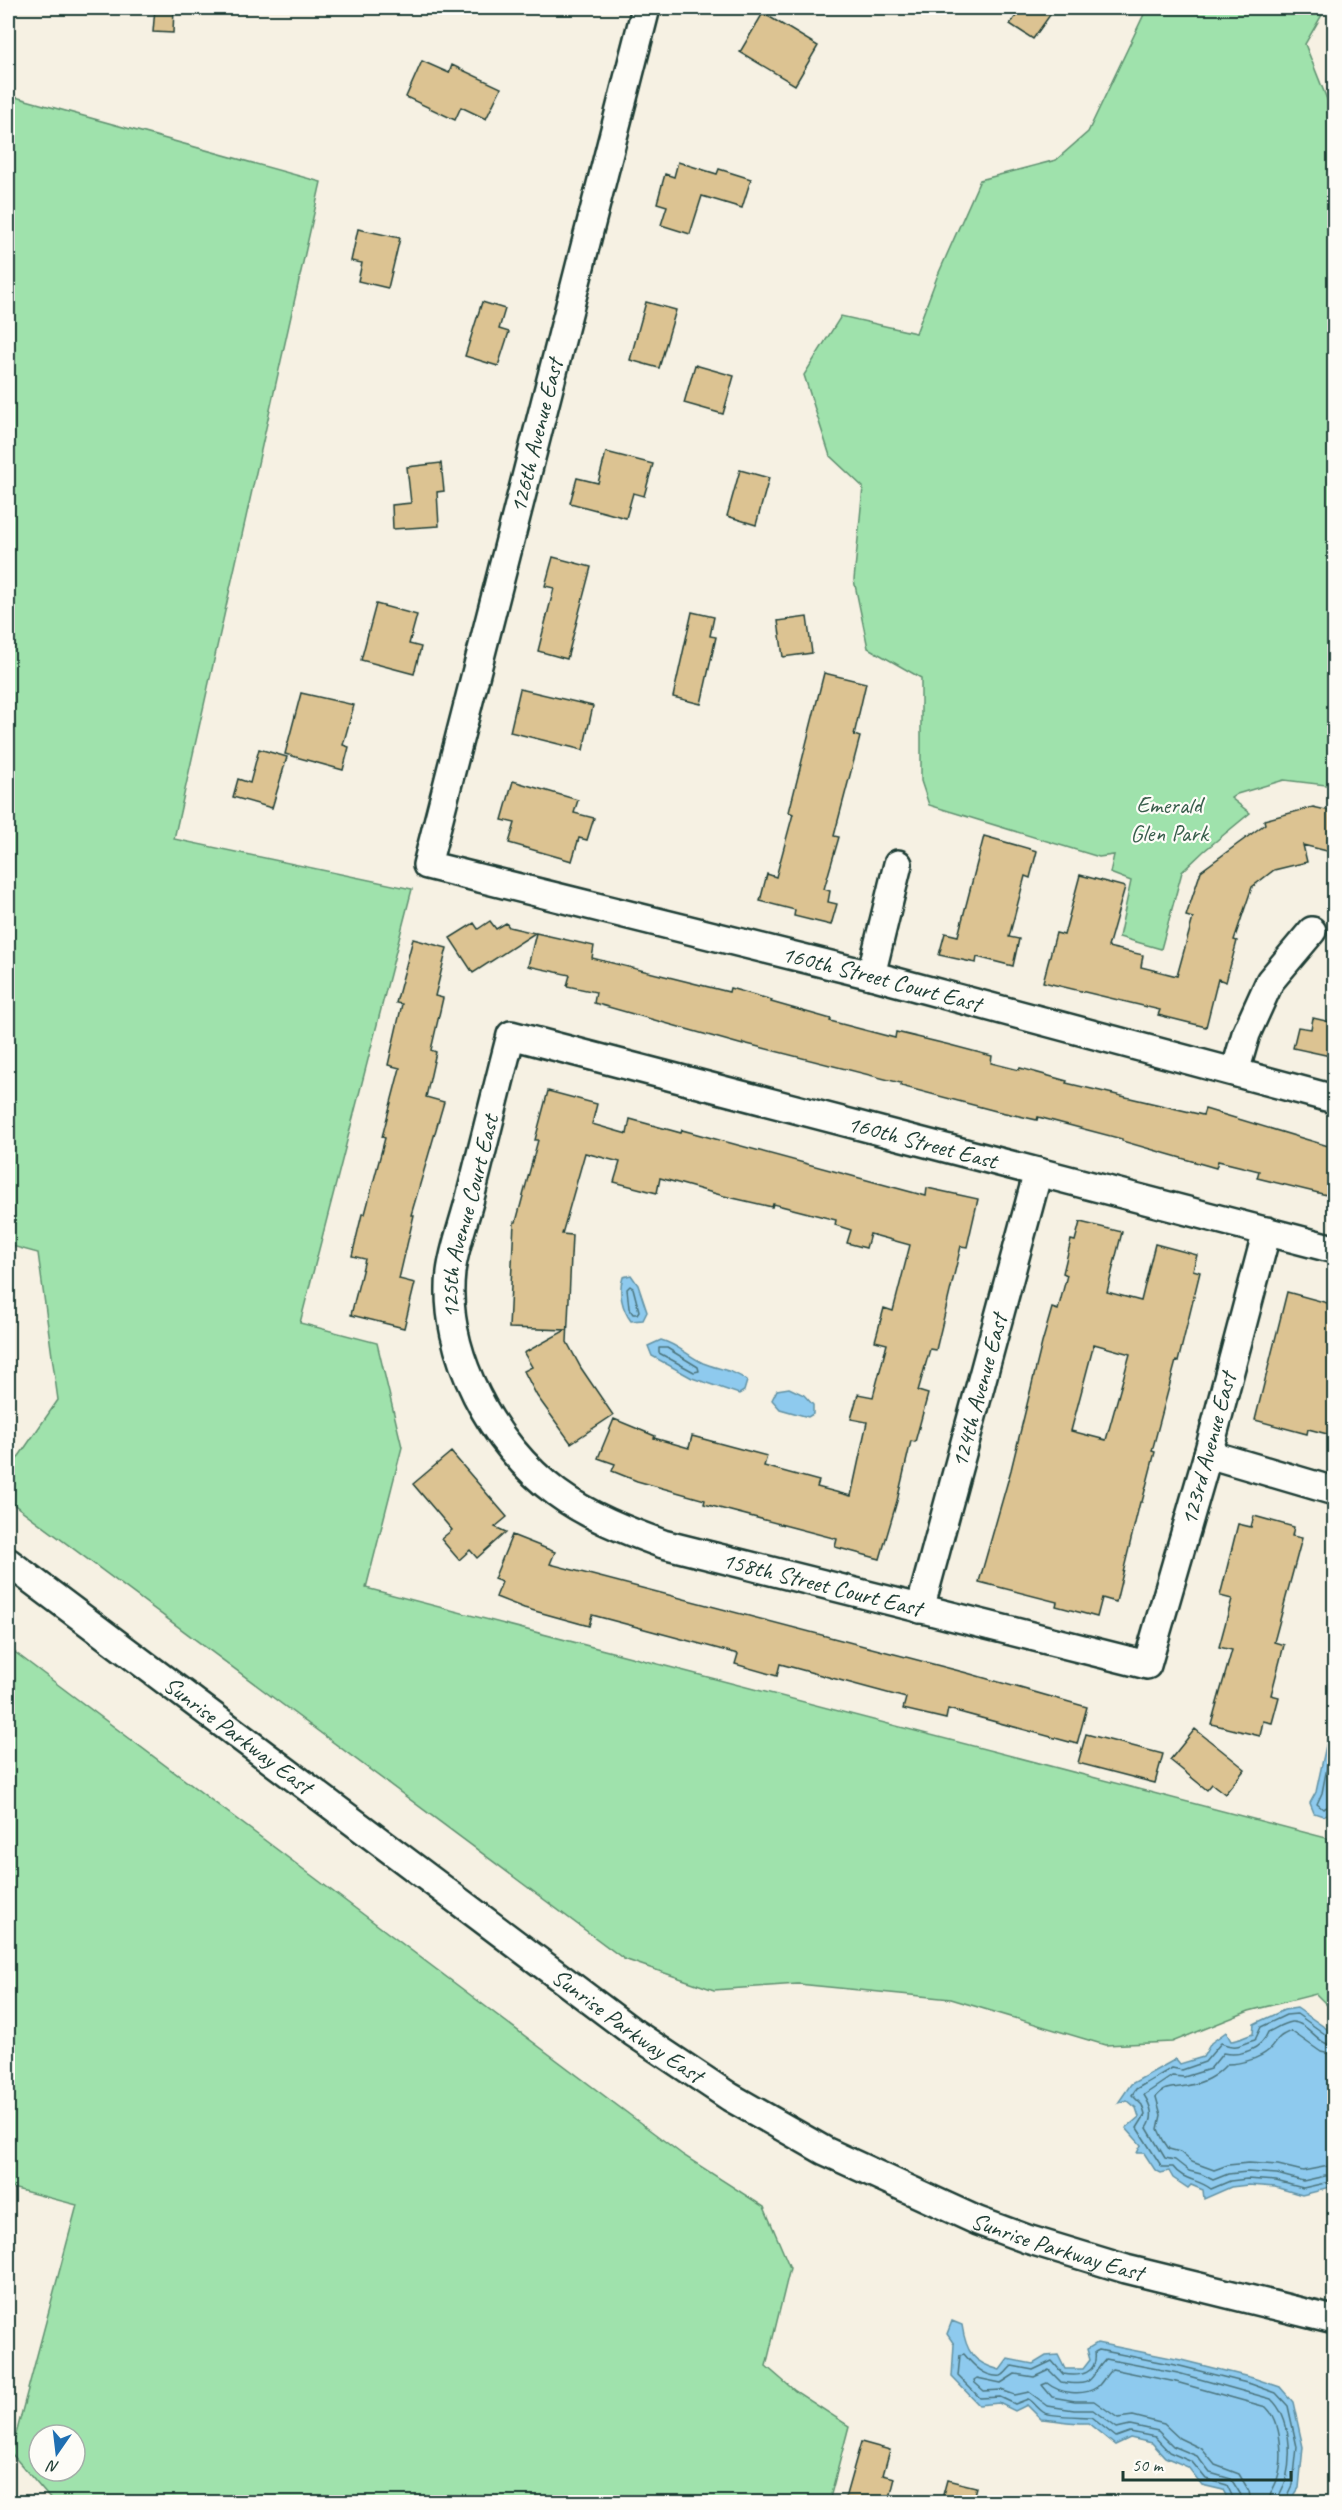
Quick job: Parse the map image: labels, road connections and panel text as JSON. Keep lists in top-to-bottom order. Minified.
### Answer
{"streets":{"street":["126th Avenue East","160th Street Court East","160th Street East","125th Avenue Court East","124th Avenue East","123rd Avenue East","158th Street Court East","Sunrise Parkway East"]},"crossings":[["126th Avenue East","160th Street Court East"],["160th Street East","125th Avenue Court East"],["160th Street East","124th Avenue East"],["160th Street East","123rd Avenue East"],["125th Avenue Court East","158th Street Court East"],["124th Avenue East","158th Street Court East"],["123rd Avenue East","158th Street Court East"]],"parks":["Emerald Glen Park"],"scale_bar":"50 m","north":"bottom"}
